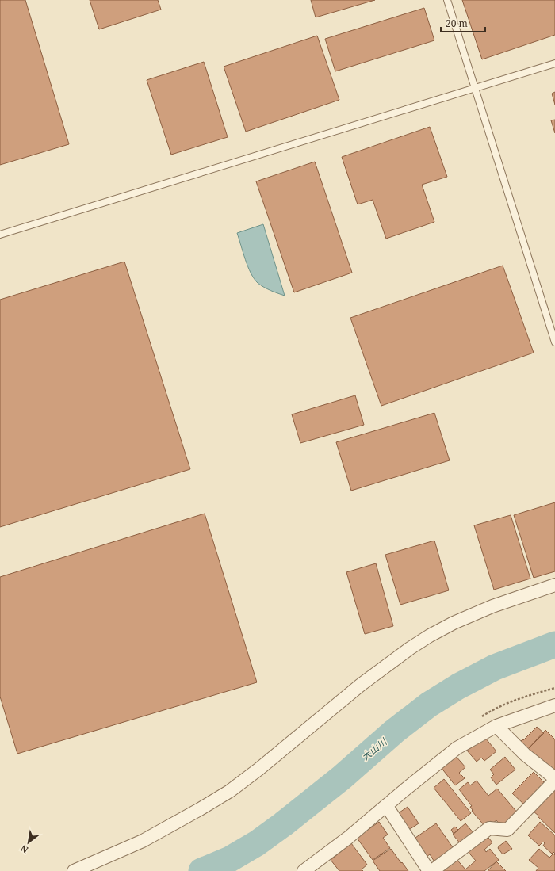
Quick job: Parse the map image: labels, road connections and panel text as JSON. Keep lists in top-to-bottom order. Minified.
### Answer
{"water":["大山川"],"scale_bar":"20 m","north":"bottom left"}
